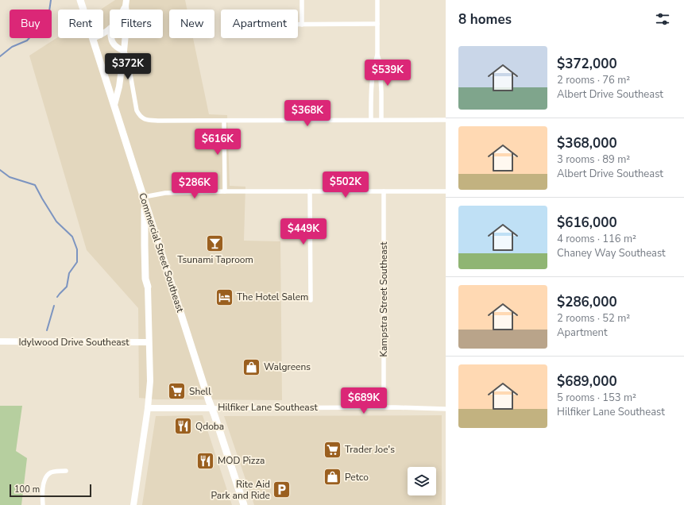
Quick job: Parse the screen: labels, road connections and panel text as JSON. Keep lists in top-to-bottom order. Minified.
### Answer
{"streets":{"main road":["Commercial Street Southeast","Idylwood Drive Southeast","Hilfiker Lane Southeast"],"street":["Kampstra Street Southeast"]},"crossings":[["Commercial Street Southeast","Hilfiker Lane Southeast"],["Kampstra Street Southeast","Hilfiker Lane Southeast"]],"places":{"bar":["Tsunami Taproom"],"hotel":["The Hotel Salem"],"shop":["Walgreens","Petco"],"supermarket":["Shell","Trader Joe's"],"restaurant":["Qdoba","MOD Pizza"],"parking":["Rite Aid Park and Ride"]},"scale_bar":"100 m","page":{"heading":"8 homes","chip":["Buy","Rent","Filters","New","Apartment"],"list":[{"name":"$372,000","note":"2 rooms · 76 m² · Albert Drive Southeast"},{"name":"$368,000","note":"3 rooms · 89 m² · Albert Drive Southeast"},{"name":"$616,000","note":"4 rooms · 116 m² · Chaney Way Southeast"},{"name":"$286,000","note":"2 rooms · 52 m² · Apartment"},{"name":"$689,000","note":"5 rooms · 153 m² · Hilfiker Lane Southeast"}],"price":["$372K","$539K","$368K","$616K","$502K","$286K","$449K","$689K"],"scale":"100 m"}}
